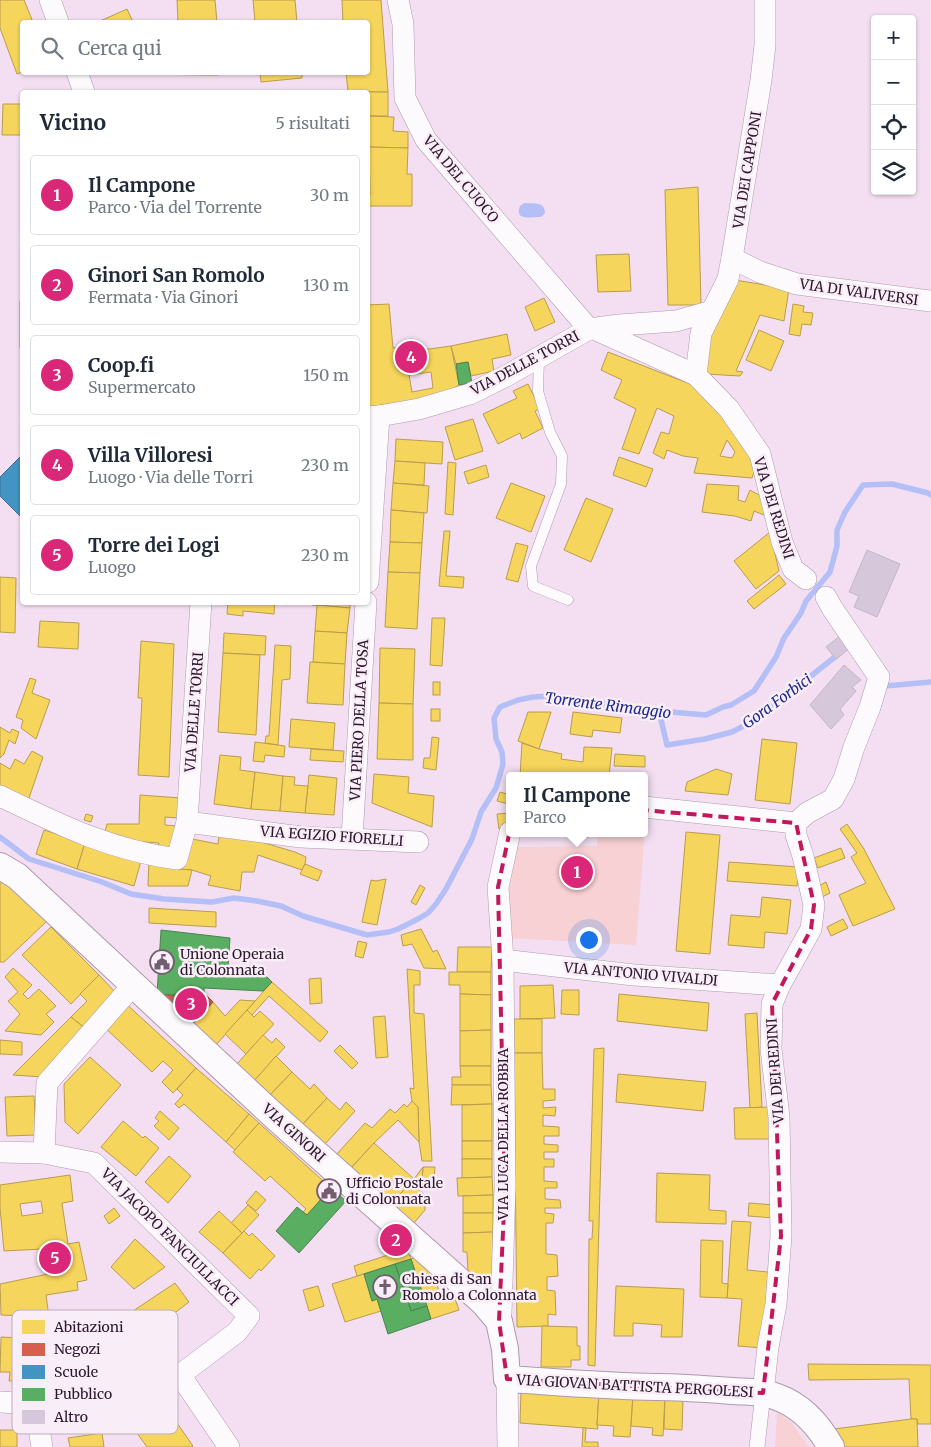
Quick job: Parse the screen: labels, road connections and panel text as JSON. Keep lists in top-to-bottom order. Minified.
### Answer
{"streets":{"street":["VIA DEI CAPPONI","VIA DEL CUOCO","VIA DI VALIVERSI","VIA DELLE TORRI","VIA DEI REDINI","VIA PIERO DELLA TOSA","VIA EGIZIO FIORELLI","VIA ANTONIO VIVALDI","VIA GINORI","VIA LUCA DELLA ROBBIA","VIA JACOPO FANCIULLACCI","VIA GIOVAN BATTISTA PERGOLESI"]},"crossings":[["VIA DEI CAPPONI","VIA DI VALIVERSI"],["VIA DEI CAPPONI","VIA DELLE TORRI"],["VIA DEI CAPPONI","VIA DEI REDINI"],["VIA DEL CUOCO","VIA DELLE TORRI"],["VIA DELLE TORRI","VIA DEI REDINI"],["VIA DELLE TORRI","VIA EGIZIO FIORELLI"],["VIA DEI REDINI","VIA ANTONIO VIVALDI"],["VIA DEI REDINI","VIA GIOVAN BATTISTA PERGOLESI"],["VIA PIERO DELLA TOSA","VIA EGIZIO FIORELLI"],["VIA ANTONIO VIVALDI","VIA LUCA DELLA ROBBIA"],["VIA GINORI","VIA LUCA DELLA ROBBIA"],["VIA LUCA DELLA ROBBIA","VIA GIOVAN BATTISTA PERGOLESI"]],"water":["Gora Forbici","Torrente Rimaggio"],"places":{"public building":["Unione Operaia di Colonnata","Ufficio Postale di Colonnata"],"church":["Chiesa di San Romolo a Colonnata"]},"legend":["Abitazioni","Negozi","Scuole","Pubblico","Altro"],"page":{"map_buttons":["+","−"],"search":"Cerca qui","heading":["Vicino","5 risultati"],"list":[{"mark":"1","name":"Il Campone","note":"Parco · Via del Torrente","value":"30 m"},{"mark":"2","name":"Ginori San Romolo","note":"Fermata · Via Ginori","value":"130 m"},{"mark":"3","name":"Coop.fi","note":"Supermercato","value":"150 m"},{"mark":"4","name":"Villa Villoresi","note":"Luogo · Via delle Torri","value":"230 m"},{"mark":"5","name":"Torre dei Logi","note":"Luogo","value":"230 m"}],"pins":["4","1","3","2","5"],"popup":["Il Campone","Parco"]}}
